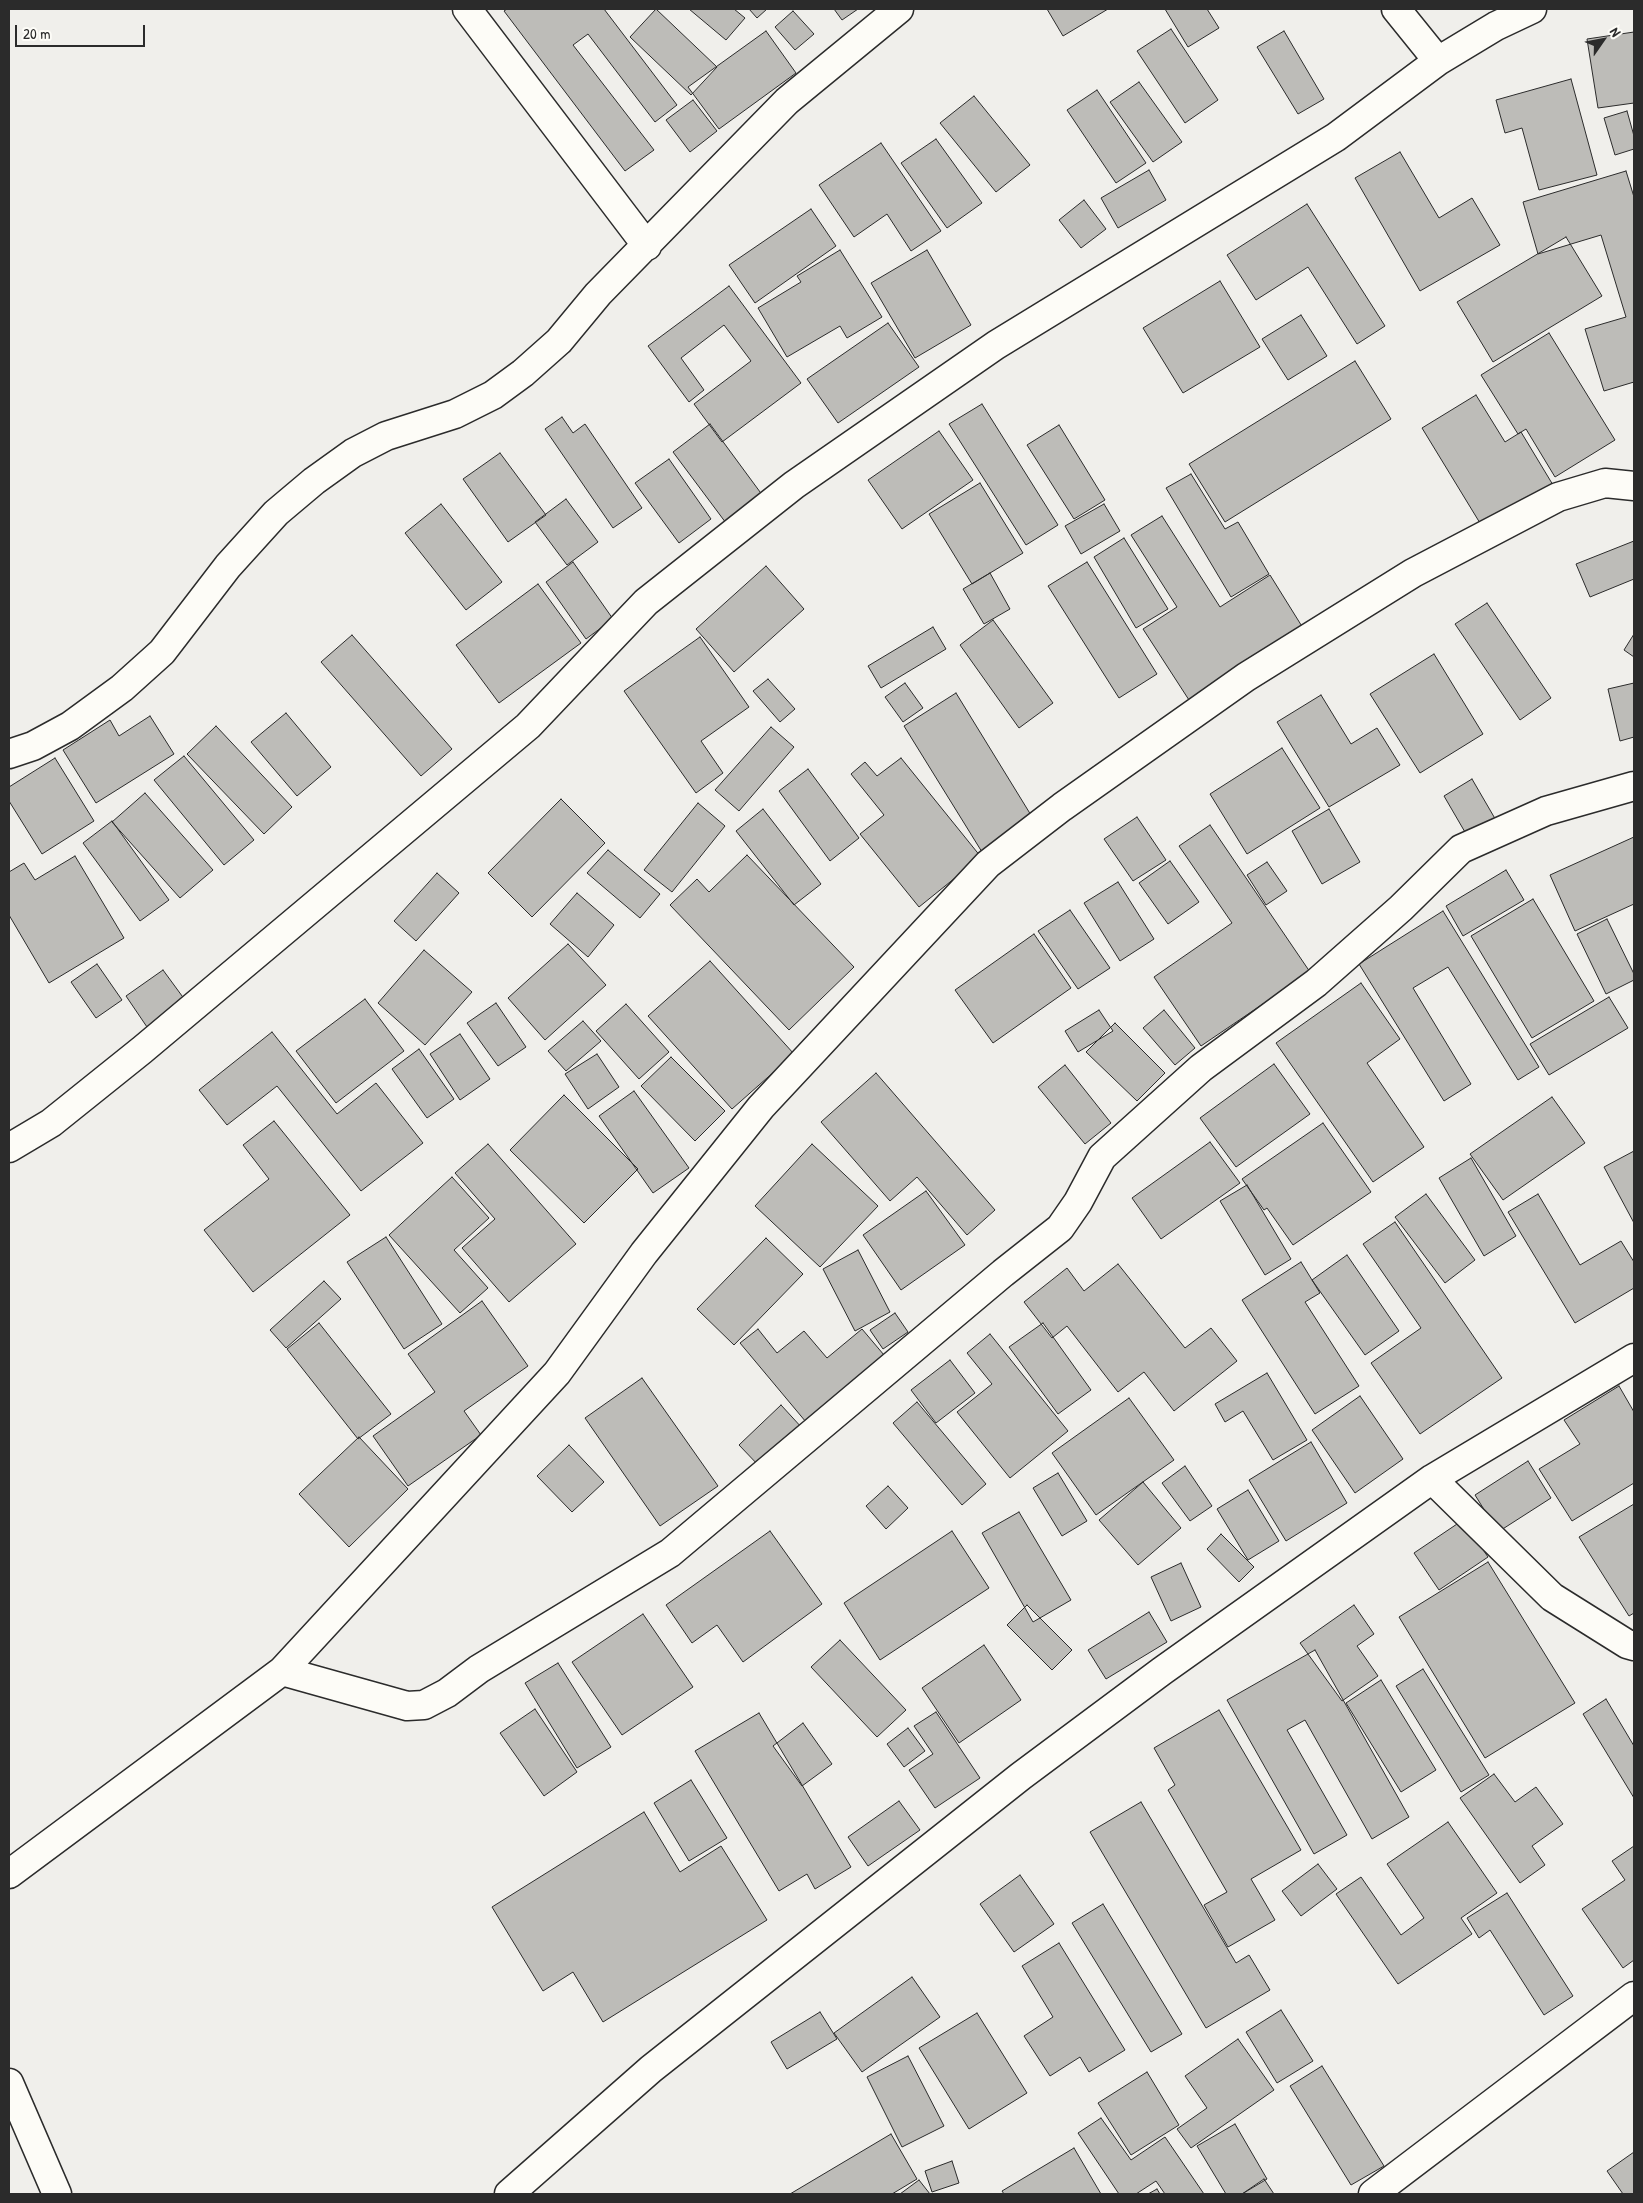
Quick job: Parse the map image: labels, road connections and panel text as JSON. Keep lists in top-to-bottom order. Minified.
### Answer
{"scale_bar":"20 m","north":"top right"}
